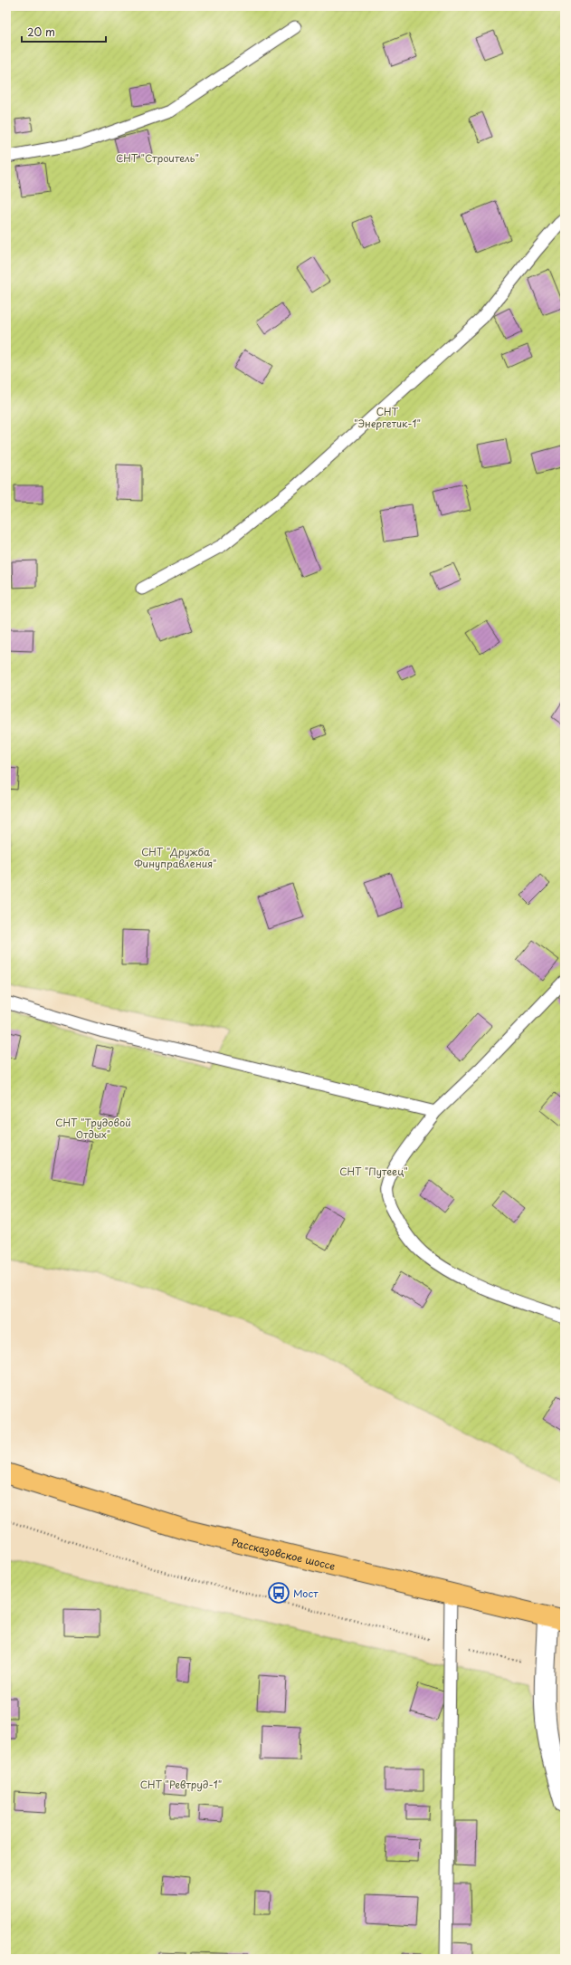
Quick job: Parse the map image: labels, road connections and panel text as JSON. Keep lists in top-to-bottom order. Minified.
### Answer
{"streets":{"main road":["Рассказовское шоссе"]},"parks":["СНТ \"Строитель\"","СНТ \"Энергетик-1\"","СНТ \"Дружба Финуправления\"","СНТ \"Трудовой Отдых\"","СНТ \"Путеец\"","СНТ \"Ревтруд-1\""],"places":{"bus stop":["Мост"]},"scale_bar":"20 m"}
